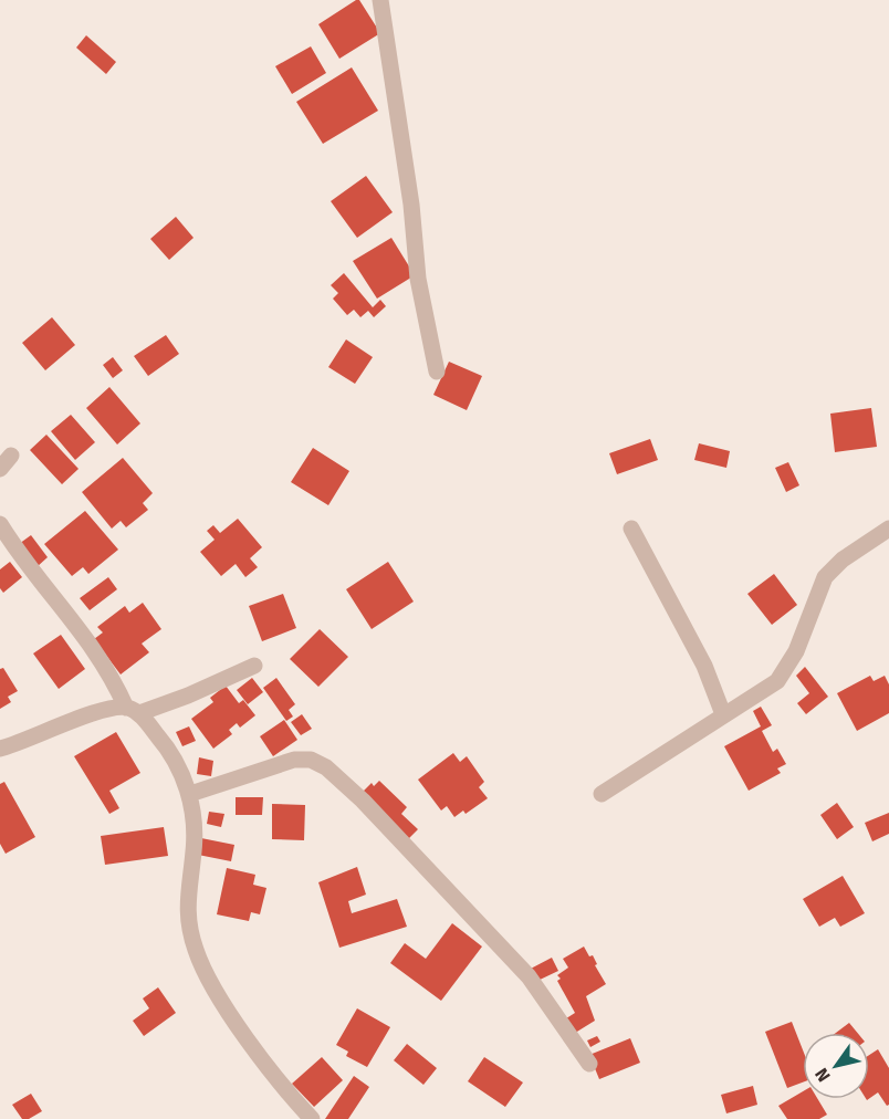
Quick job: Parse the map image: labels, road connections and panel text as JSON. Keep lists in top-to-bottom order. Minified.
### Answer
{"north":"bottom left"}
